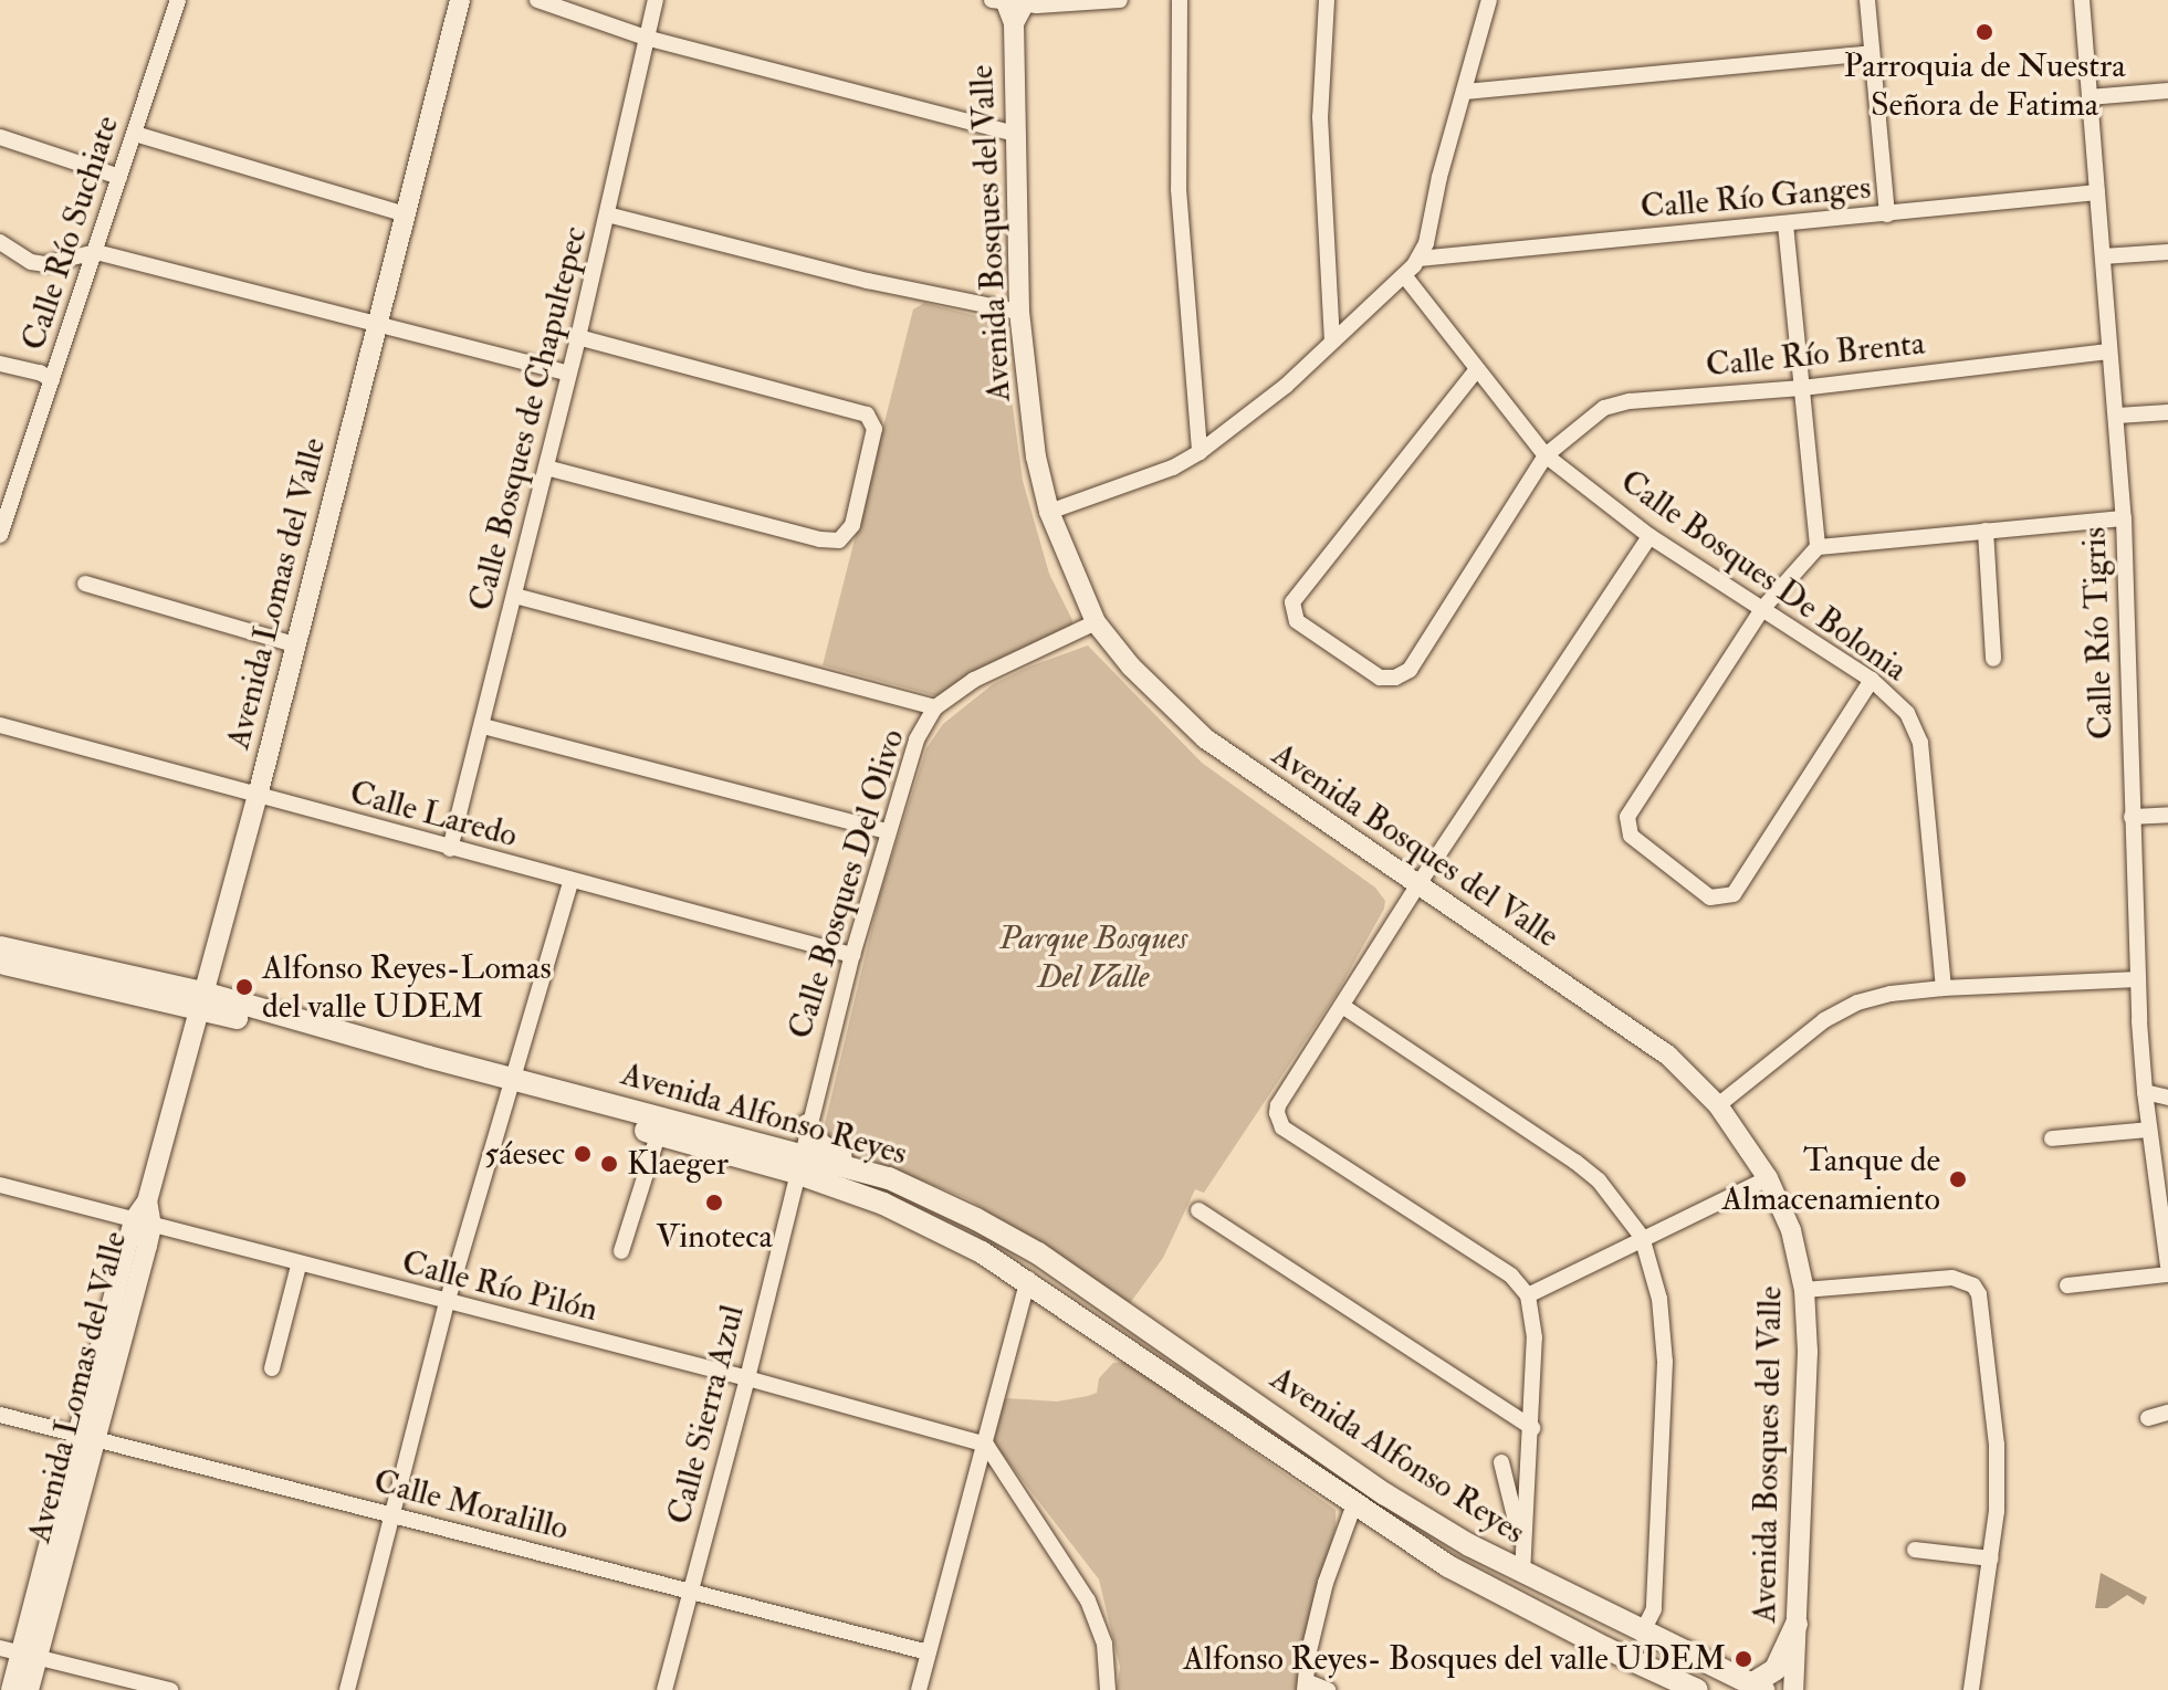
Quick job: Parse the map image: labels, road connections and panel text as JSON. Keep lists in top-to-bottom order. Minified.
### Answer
{"streets":{"main road":["Avenida Alfonso Reyes"],"street":["Calle Río Ganges","Calle Río Suchiate","Avenida Bosques del Valle","Calle Río Brenta","Calle Bosques de Chapultepec","Calle Bosques De Bolonia","Avenida Lomas del Valle","Calle Río Tigris","Calle Laredo","Calle Bosques Del Olivo","Calle Río Pilón","Calle Sierra Azul","Calle Moralillo"]},"crossings":[["Calle Río Ganges","Calle Río Tigris"],["Avenida Bosques del Valle","Calle Bosques Del Olivo"],["Calle Río Brenta","Calle Bosques De Bolonia"],["Calle Río Brenta","Calle Río Tigris"],["Calle Bosques de Chapultepec","Calle Laredo"],["Avenida Lomas del Valle","Calle Laredo"],["Avenida Lomas del Valle","Avenida Alfonso Reyes"],["Avenida Lomas del Valle","Calle Río Pilón"],["Avenida Lomas del Valle","Calle Moralillo"],["Calle Laredo","Calle Bosques Del Olivo"],["Calle Bosques Del Olivo","Avenida Alfonso Reyes"],["Calle Bosques Del Olivo","Calle Sierra Azul"],["Avenida Alfonso Reyes","Calle Sierra Azul"],["Calle Río Pilón","Calle Sierra Azul"],["Calle Sierra Azul","Calle Moralillo"]],"parks":["Parque Bosques Del Valle"],"places":["Parroquia de Nuestra Señora de Fatima","Alfonso Reyes-Lomas del valle UDEM","5áesec","Klaeger","Tanque de Almacenamiento","Vinoteca","Alfonso Reyes- Bosques del valle UDEM"]}
